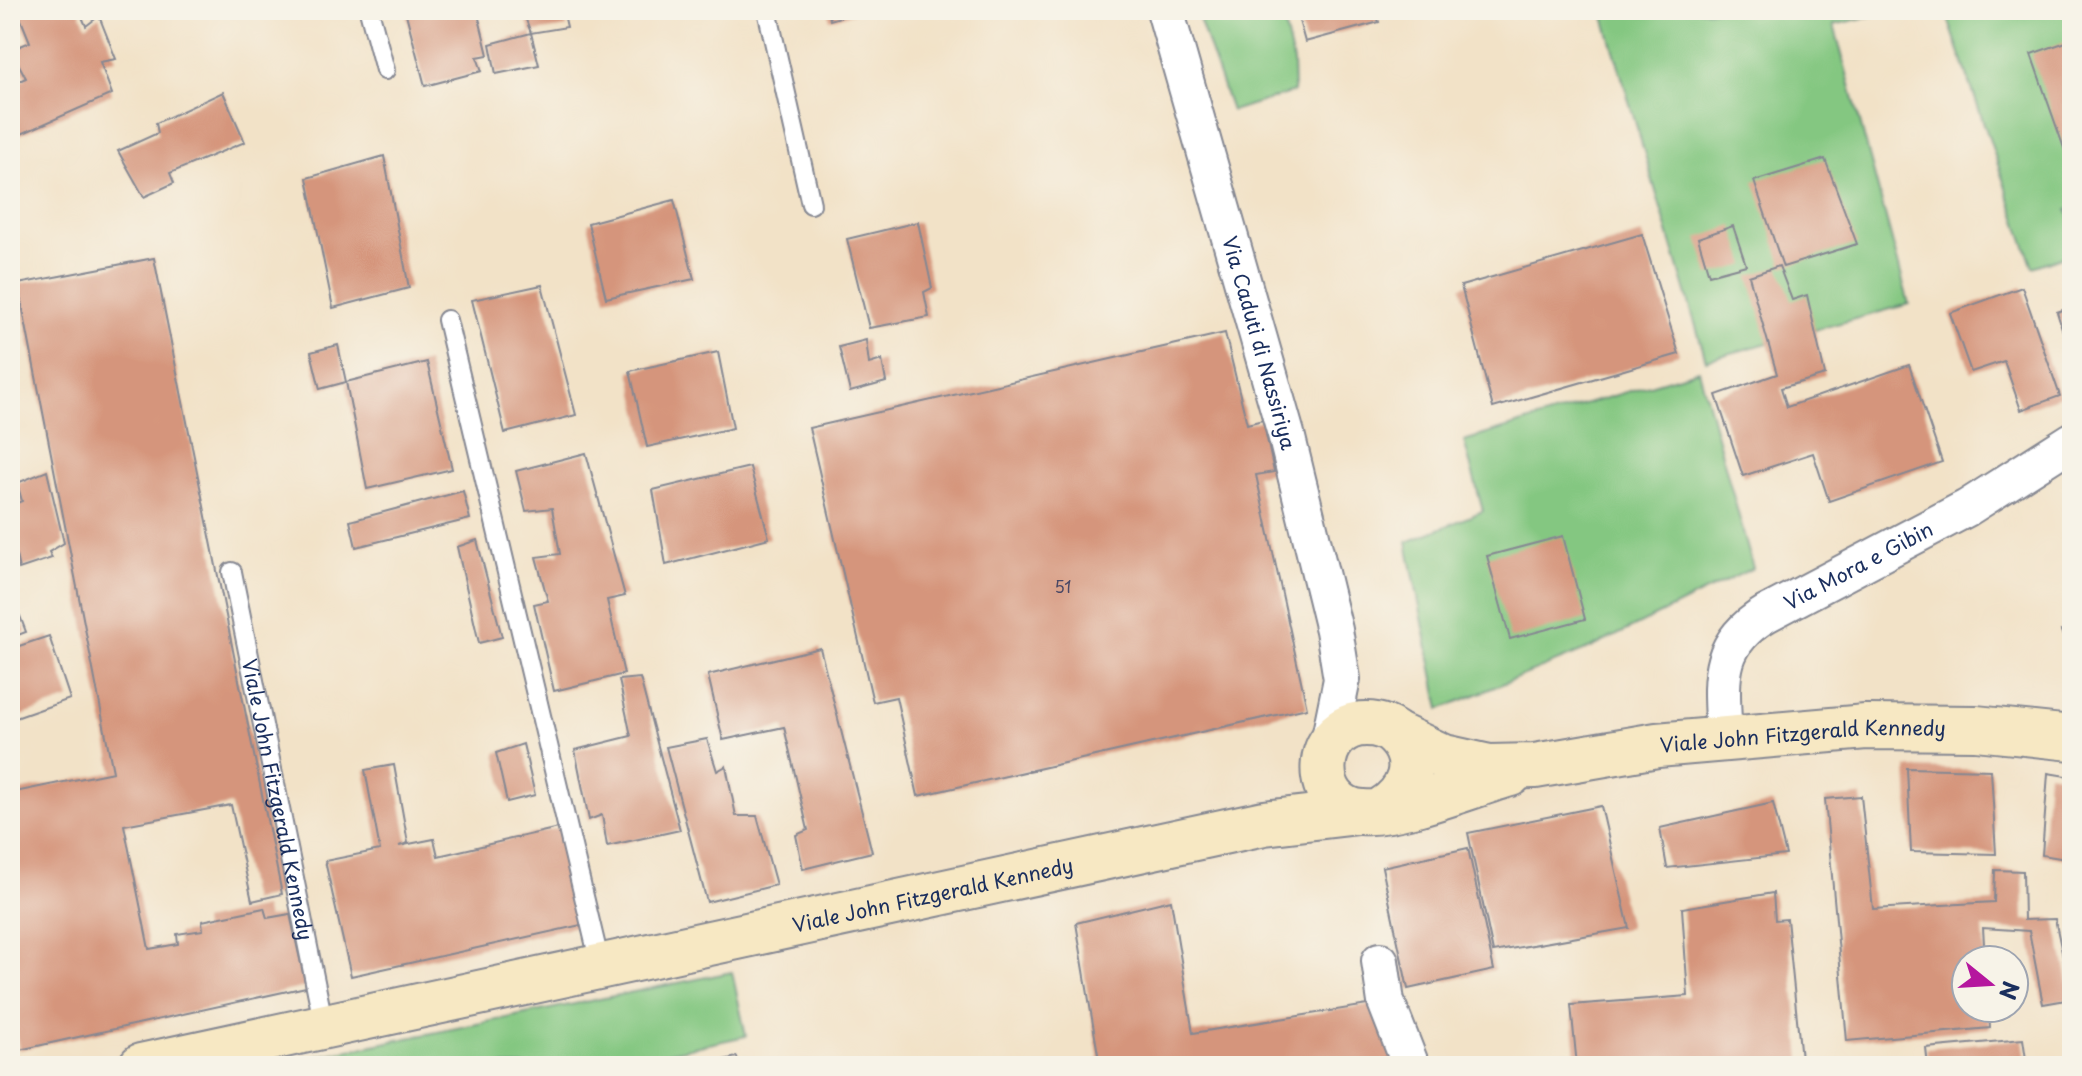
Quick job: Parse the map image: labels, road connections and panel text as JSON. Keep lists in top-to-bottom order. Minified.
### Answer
{"streets":{"main road":["Viale John Fitzgerald Kennedy"],"street":["Via Caduti di Nassiriya","Via Mora e Gibin"]},"crossings":[["Via Caduti di Nassiriya","Viale John Fitzgerald Kennedy"],["Via Mora e Gibin","Viale John Fitzgerald Kennedy"]],"house_numbers":["51"],"north":"right"}
